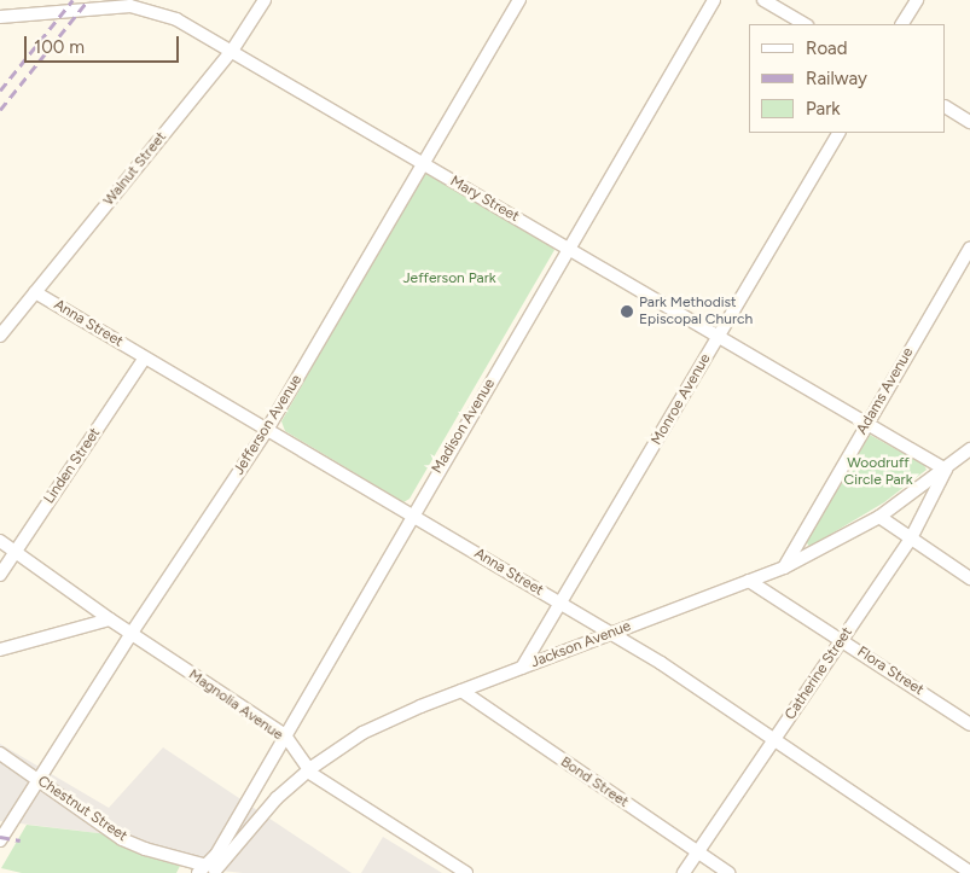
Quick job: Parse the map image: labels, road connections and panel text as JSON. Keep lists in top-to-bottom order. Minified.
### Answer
{"streets":{"street":["Walnut Street","Mary Street","Anna Street","Adams Avenue","Monroe Avenue","Jefferson Avenue","Madison Avenue","Linden Street","Jackson Avenue","Flora Street","Catherine Street","Magnolia Avenue","Bond Street","Chestnut Street"]},"crossings":[["Walnut Street","Mary Street"],["Walnut Street","Anna Street"],["Mary Street","Adams Avenue"],["Mary Street","Monroe Avenue"],["Mary Street","Jefferson Avenue"],["Mary Street","Madison Avenue"],["Mary Street","Jackson Avenue"],["Mary Street","Catherine Street"],["Anna Street","Monroe Avenue"],["Anna Street","Jefferson Avenue"],["Anna Street","Madison Avenue"],["Anna Street","Linden Street"],["Anna Street","Jackson Avenue"],["Anna Street","Catherine Street"],["Adams Avenue","Jackson Avenue"],["Monroe Avenue","Jackson Avenue"],["Jefferson Avenue","Magnolia Avenue"],["Jefferson Avenue","Chestnut Street"],["Madison Avenue","Jackson Avenue"],["Madison Avenue","Magnolia Avenue"],["Madison Avenue","Chestnut Street"],["Linden Street","Magnolia Avenue"],["Jackson Avenue","Flora Street"],["Jackson Avenue","Catherine Street"],["Jackson Avenue","Magnolia Avenue"],["Jackson Avenue","Bond Street"],["Flora Street","Catherine Street"],["Catherine Street","Bond Street"]],"parks":["Jefferson Park","Woodruff Circle Park"],"places":["Park Methodist Episcopal Church"],"legend":["Road","Railway","Park"],"scale_bar":"100 m"}
